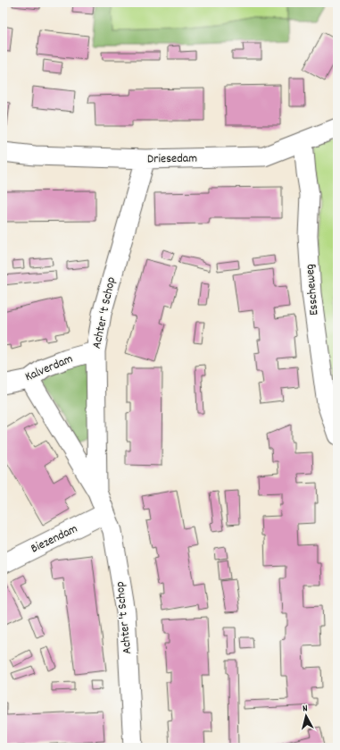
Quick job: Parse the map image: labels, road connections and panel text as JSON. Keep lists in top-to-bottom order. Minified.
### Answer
{"streets":{"street":["Driesedam","Esscheweg","Achter 't Schop","Kalverdam","Biezendam"]},"crossings":[["Driesedam","Esscheweg"],["Driesedam","Achter 't Schop"],["Achter 't Schop","Kalverdam"],["Achter 't Schop","Biezendam"]],"north":"top"}
